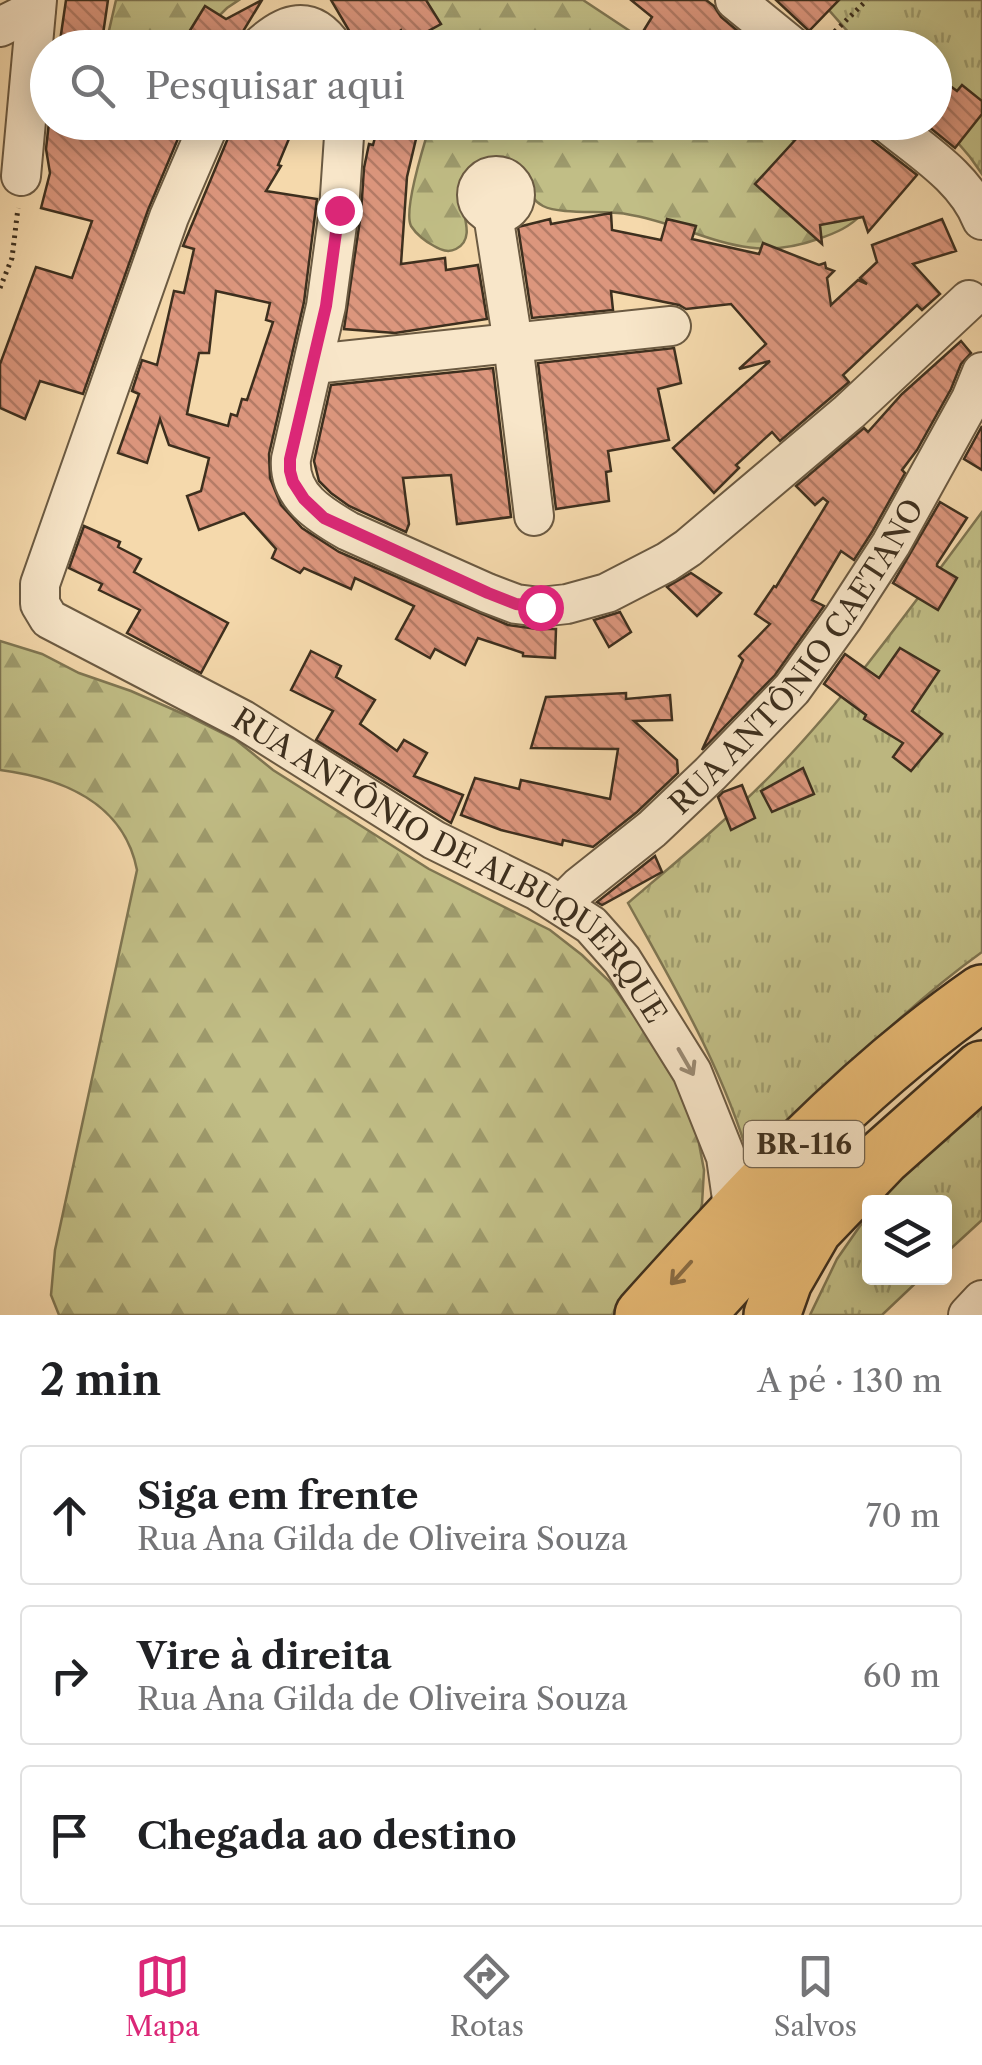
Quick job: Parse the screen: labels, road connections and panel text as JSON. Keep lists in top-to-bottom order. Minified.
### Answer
{"streets":{"highway":["BR-116"],"street":["RUA ANTÔNIO CAETANO","RUA ANTÔNIO DE ALBUQUERQUE"]},"crossings":[["RUA ANTÔNIO CAETANO","RUA ANTÔNIO DE ALBUQUERQUE"],["RUA ANTÔNIO DE ALBUQUERQUE","BR-116"]],"page":{"search":"Pesquisar aqui","heading":["2 min","A pé · 130 m"],"list":[["Siga em frente","Rua Ana Gilda de Oliveira Souza","70 m"],["Vire à direita","Rua Ana Gilda de Oliveira Souza","60 m"],"Chegada ao destino"],"nav":["Mapa","Rotas","Salvos"]}}
